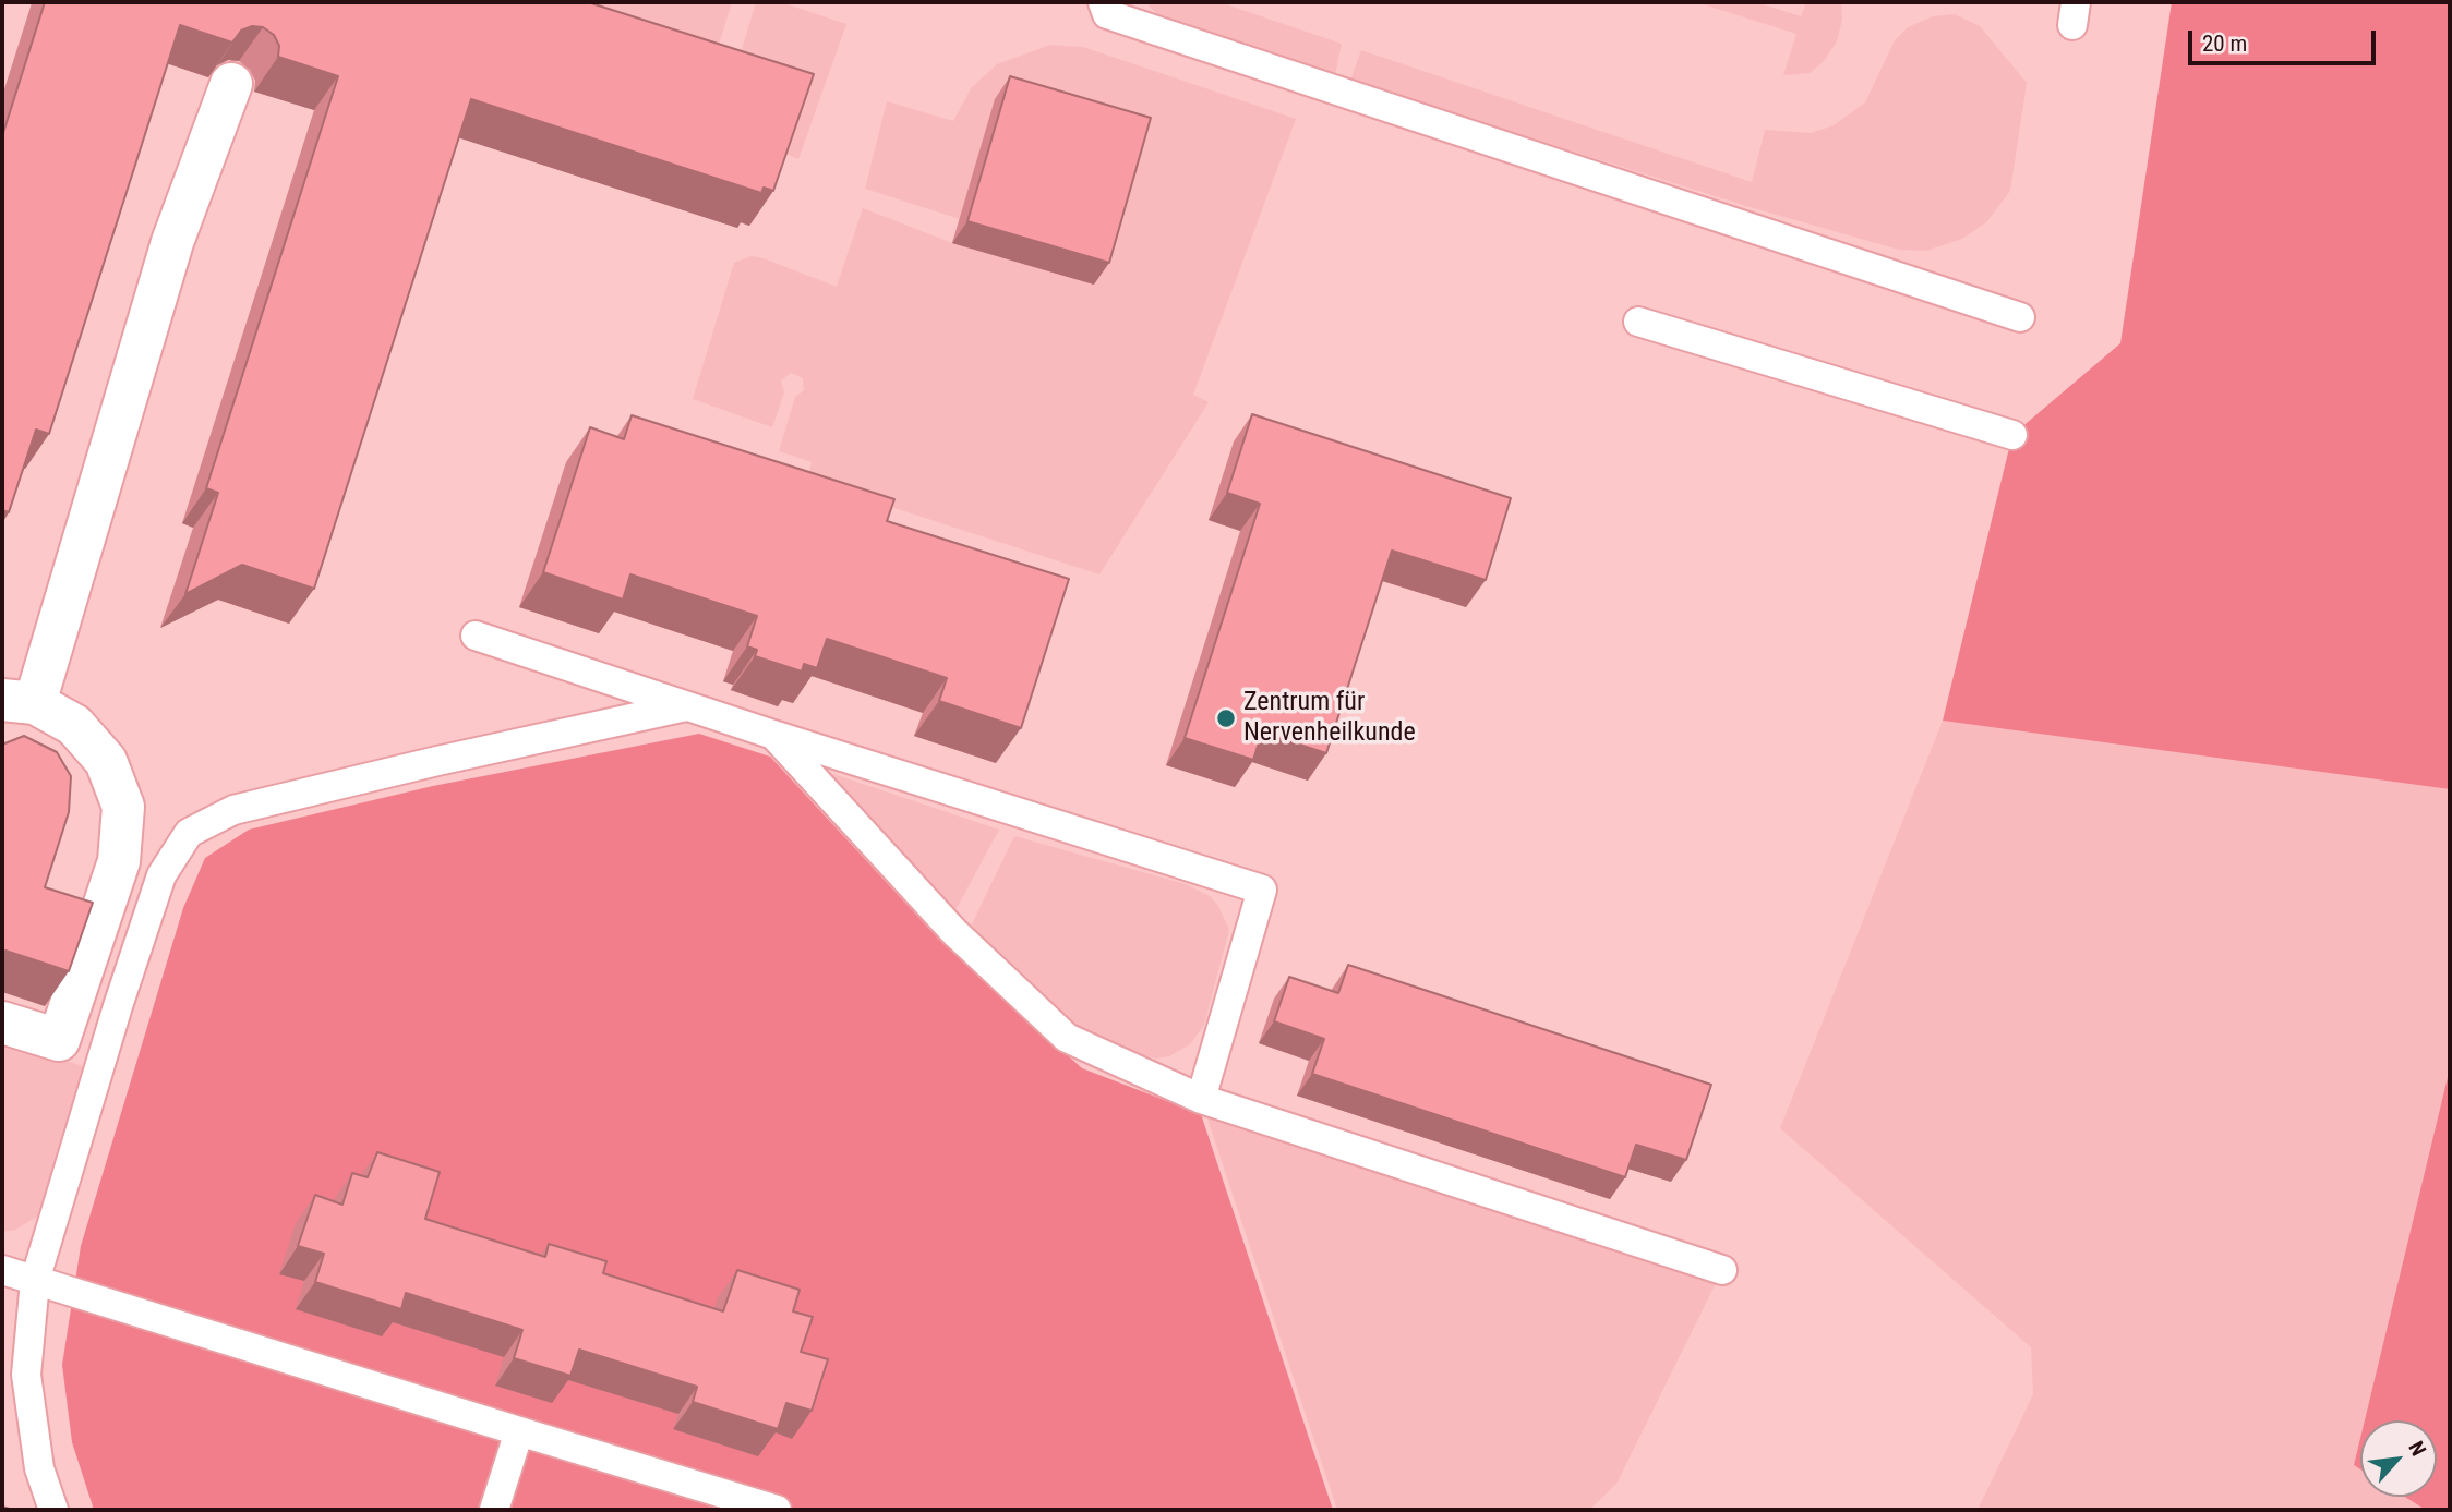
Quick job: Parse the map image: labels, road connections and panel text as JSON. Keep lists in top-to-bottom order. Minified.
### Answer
{"places":["Zentrum für Nervenheilkunde"],"scale_bar":"20 m","north":"top right"}
